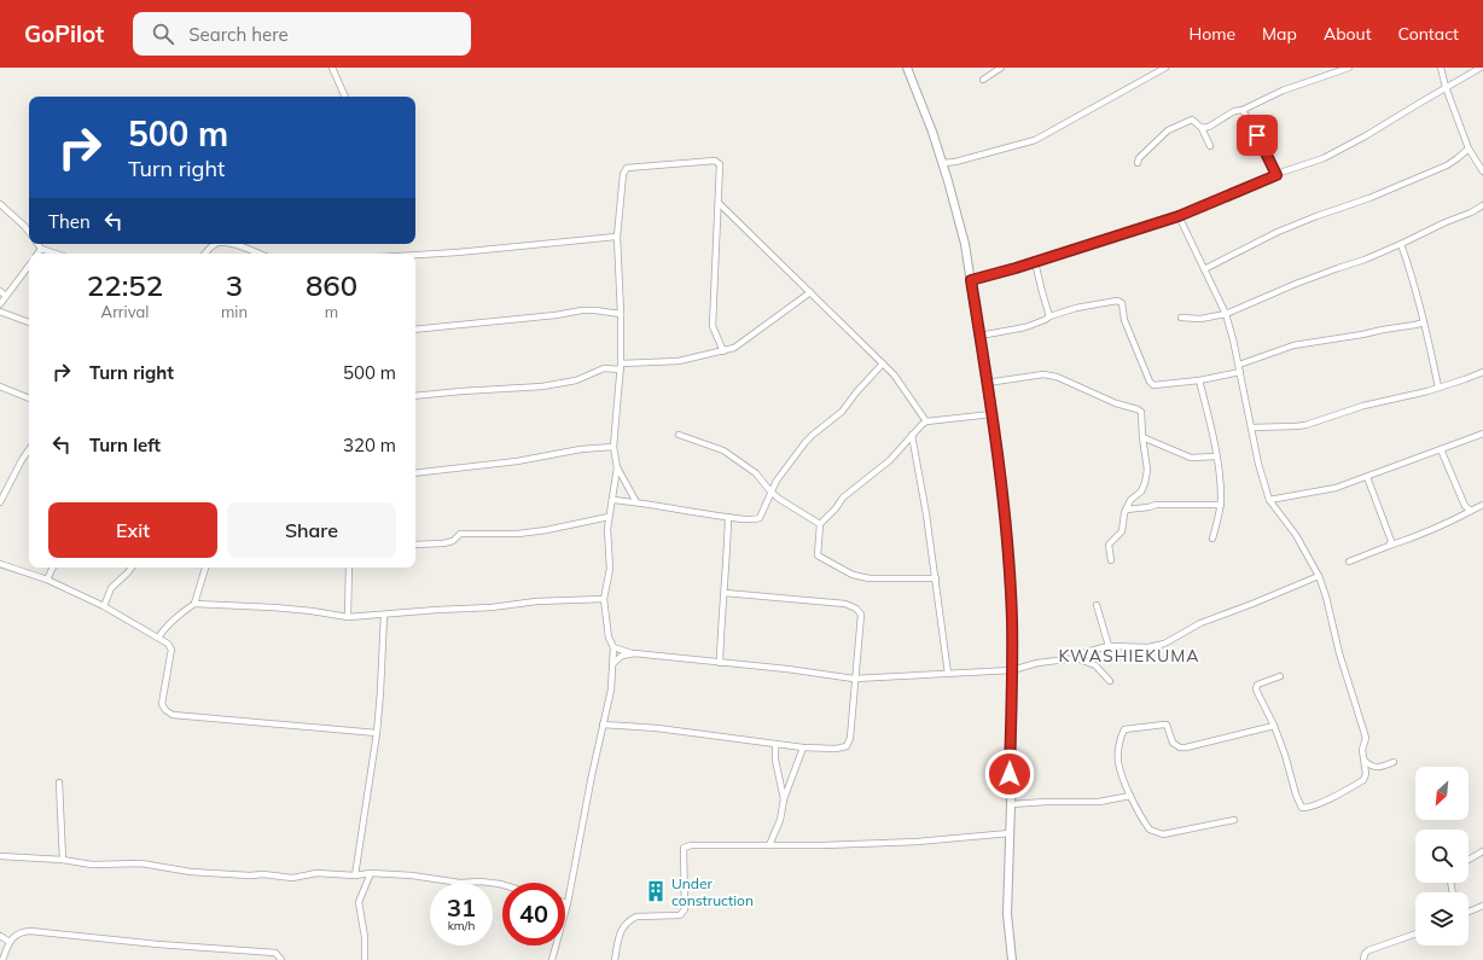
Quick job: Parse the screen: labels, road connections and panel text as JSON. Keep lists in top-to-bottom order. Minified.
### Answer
{"districts":["KWASHIEKUMA"],"places":{"building":["Under construction"]},"north":"bottom left","page":{"header":"GoPilot","search":"Search here","nav":["Home","Map","About","Contact"],"turn":["500 m","Turn right"],"then":"Then","eta":["22:52","Arrival","3","min","860","m"],"list":[{"name":"Turn right","value":"500 m"},{"name":"Turn left","value":"320 m"}],"buttons":["Exit","Share"],"speed":"31 km/h","limit":"40"}}
